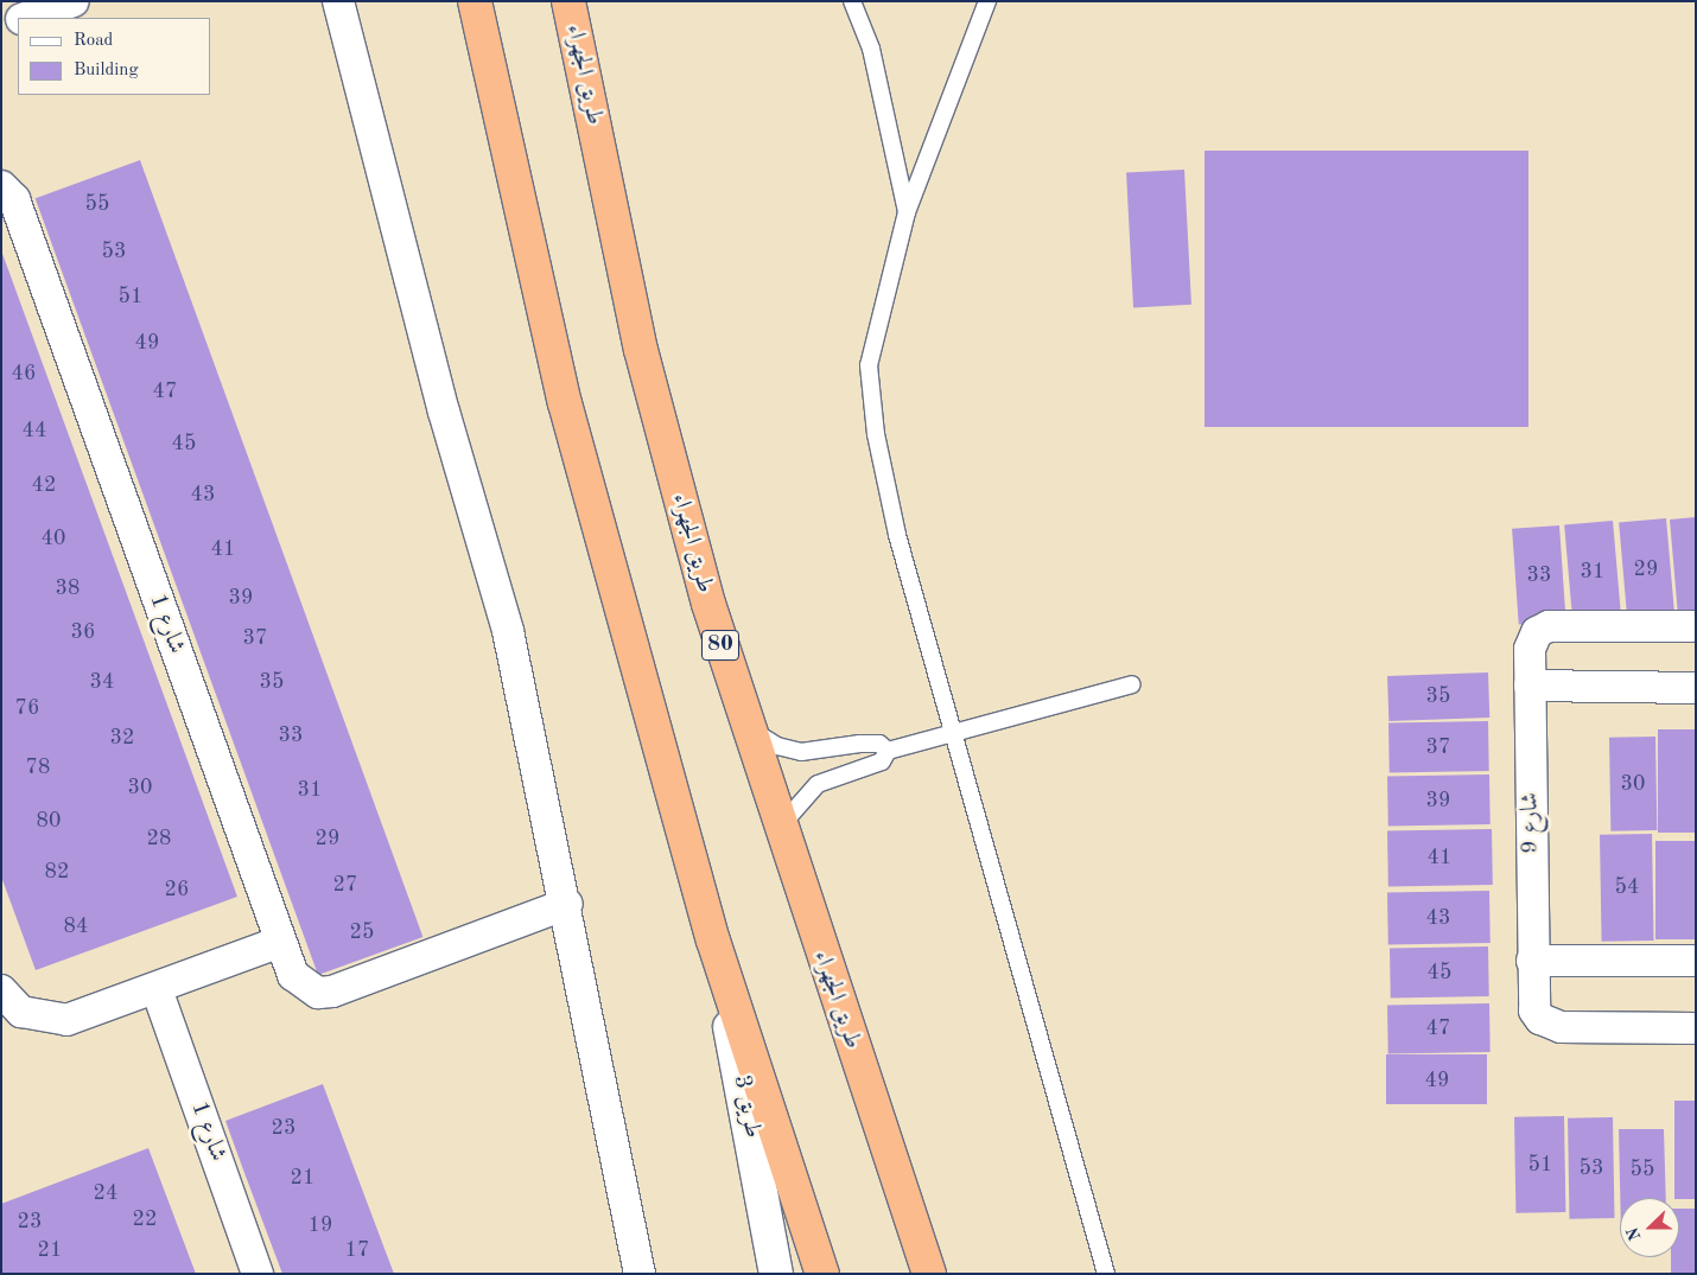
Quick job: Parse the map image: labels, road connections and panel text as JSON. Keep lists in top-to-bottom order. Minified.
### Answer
{"streets":{"highway":["طريق الجهراء","80"],"street":["شارع 1","شارع 9","طريق 3"]},"house_numbers":["55","53","51","49","46","47","44","45","42","43","40","41","29","31","33","38","39","36","37","34","35","35","76","33","32","37","78","30","30","31","39","80","28","29","41","82","27","54","26","43","84","25","45","47","49","23","51","53","55","21","24","22","23","19","21","17"],"legend":["Road","Building"],"north":"left"}
